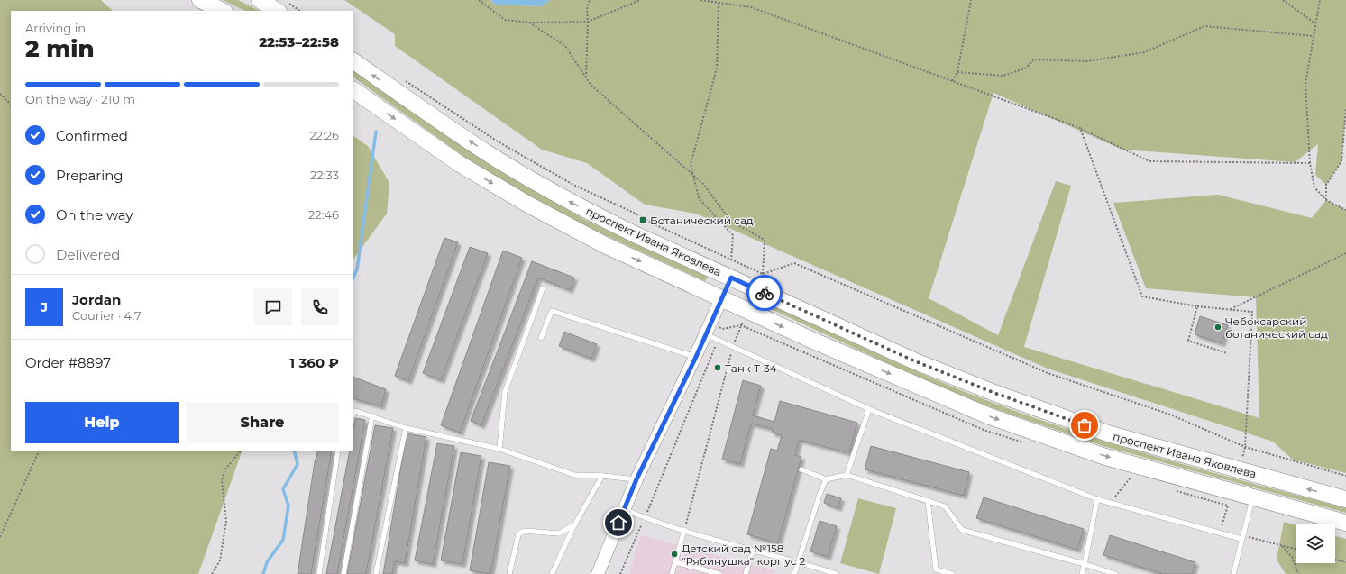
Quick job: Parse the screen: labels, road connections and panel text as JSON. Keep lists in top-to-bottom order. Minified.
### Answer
{"streets":{"main road":["проспект Ивана Яковлева"]},"places":{"transit":["Ботанический сад"],"other":["Чебоксарский ботанический сад","Танк Т-34","Детский сад №158 \"Рябинушка\" корпус 2"]},"page":{"heading":["2 min","Arriving in","22:53–22:58"],"panel":["Jordan","Courier · 4.7","Order #8897","1 360 ₽"],"bar":"On the way · 210 m","list":[["Confirmed","22:26"],["Preparing","22:33"],["On the way","22:46"],"Delivered"],"round":"J","buttons":["Help","Share"]}}
